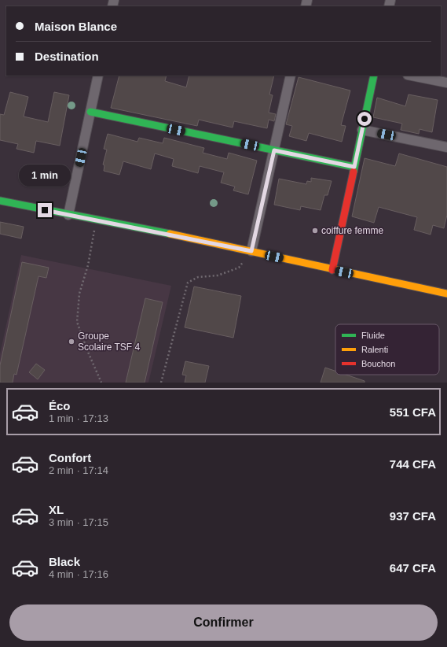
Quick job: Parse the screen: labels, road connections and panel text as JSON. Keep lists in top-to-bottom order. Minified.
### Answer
{"places":["coiffure femme","Groupe Scolaire TSF 4"],"legend":["Fluide","Ralenti","Bouchon"],"page":{"banner":["Maison Blance","Destination"],"bubble":"1 min","list":[{"name":"Éco","note":"1 min · 17:13","value":"551 CFA"},{"name":"Confort","note":"2 min · 17:14","value":"744 CFA"},{"name":"XL","note":"3 min · 17:15","value":"937 CFA"},{"name":"Black","note":"4 min · 17:16","value":"647 CFA"}],"buttons":"Confirmer"}}
